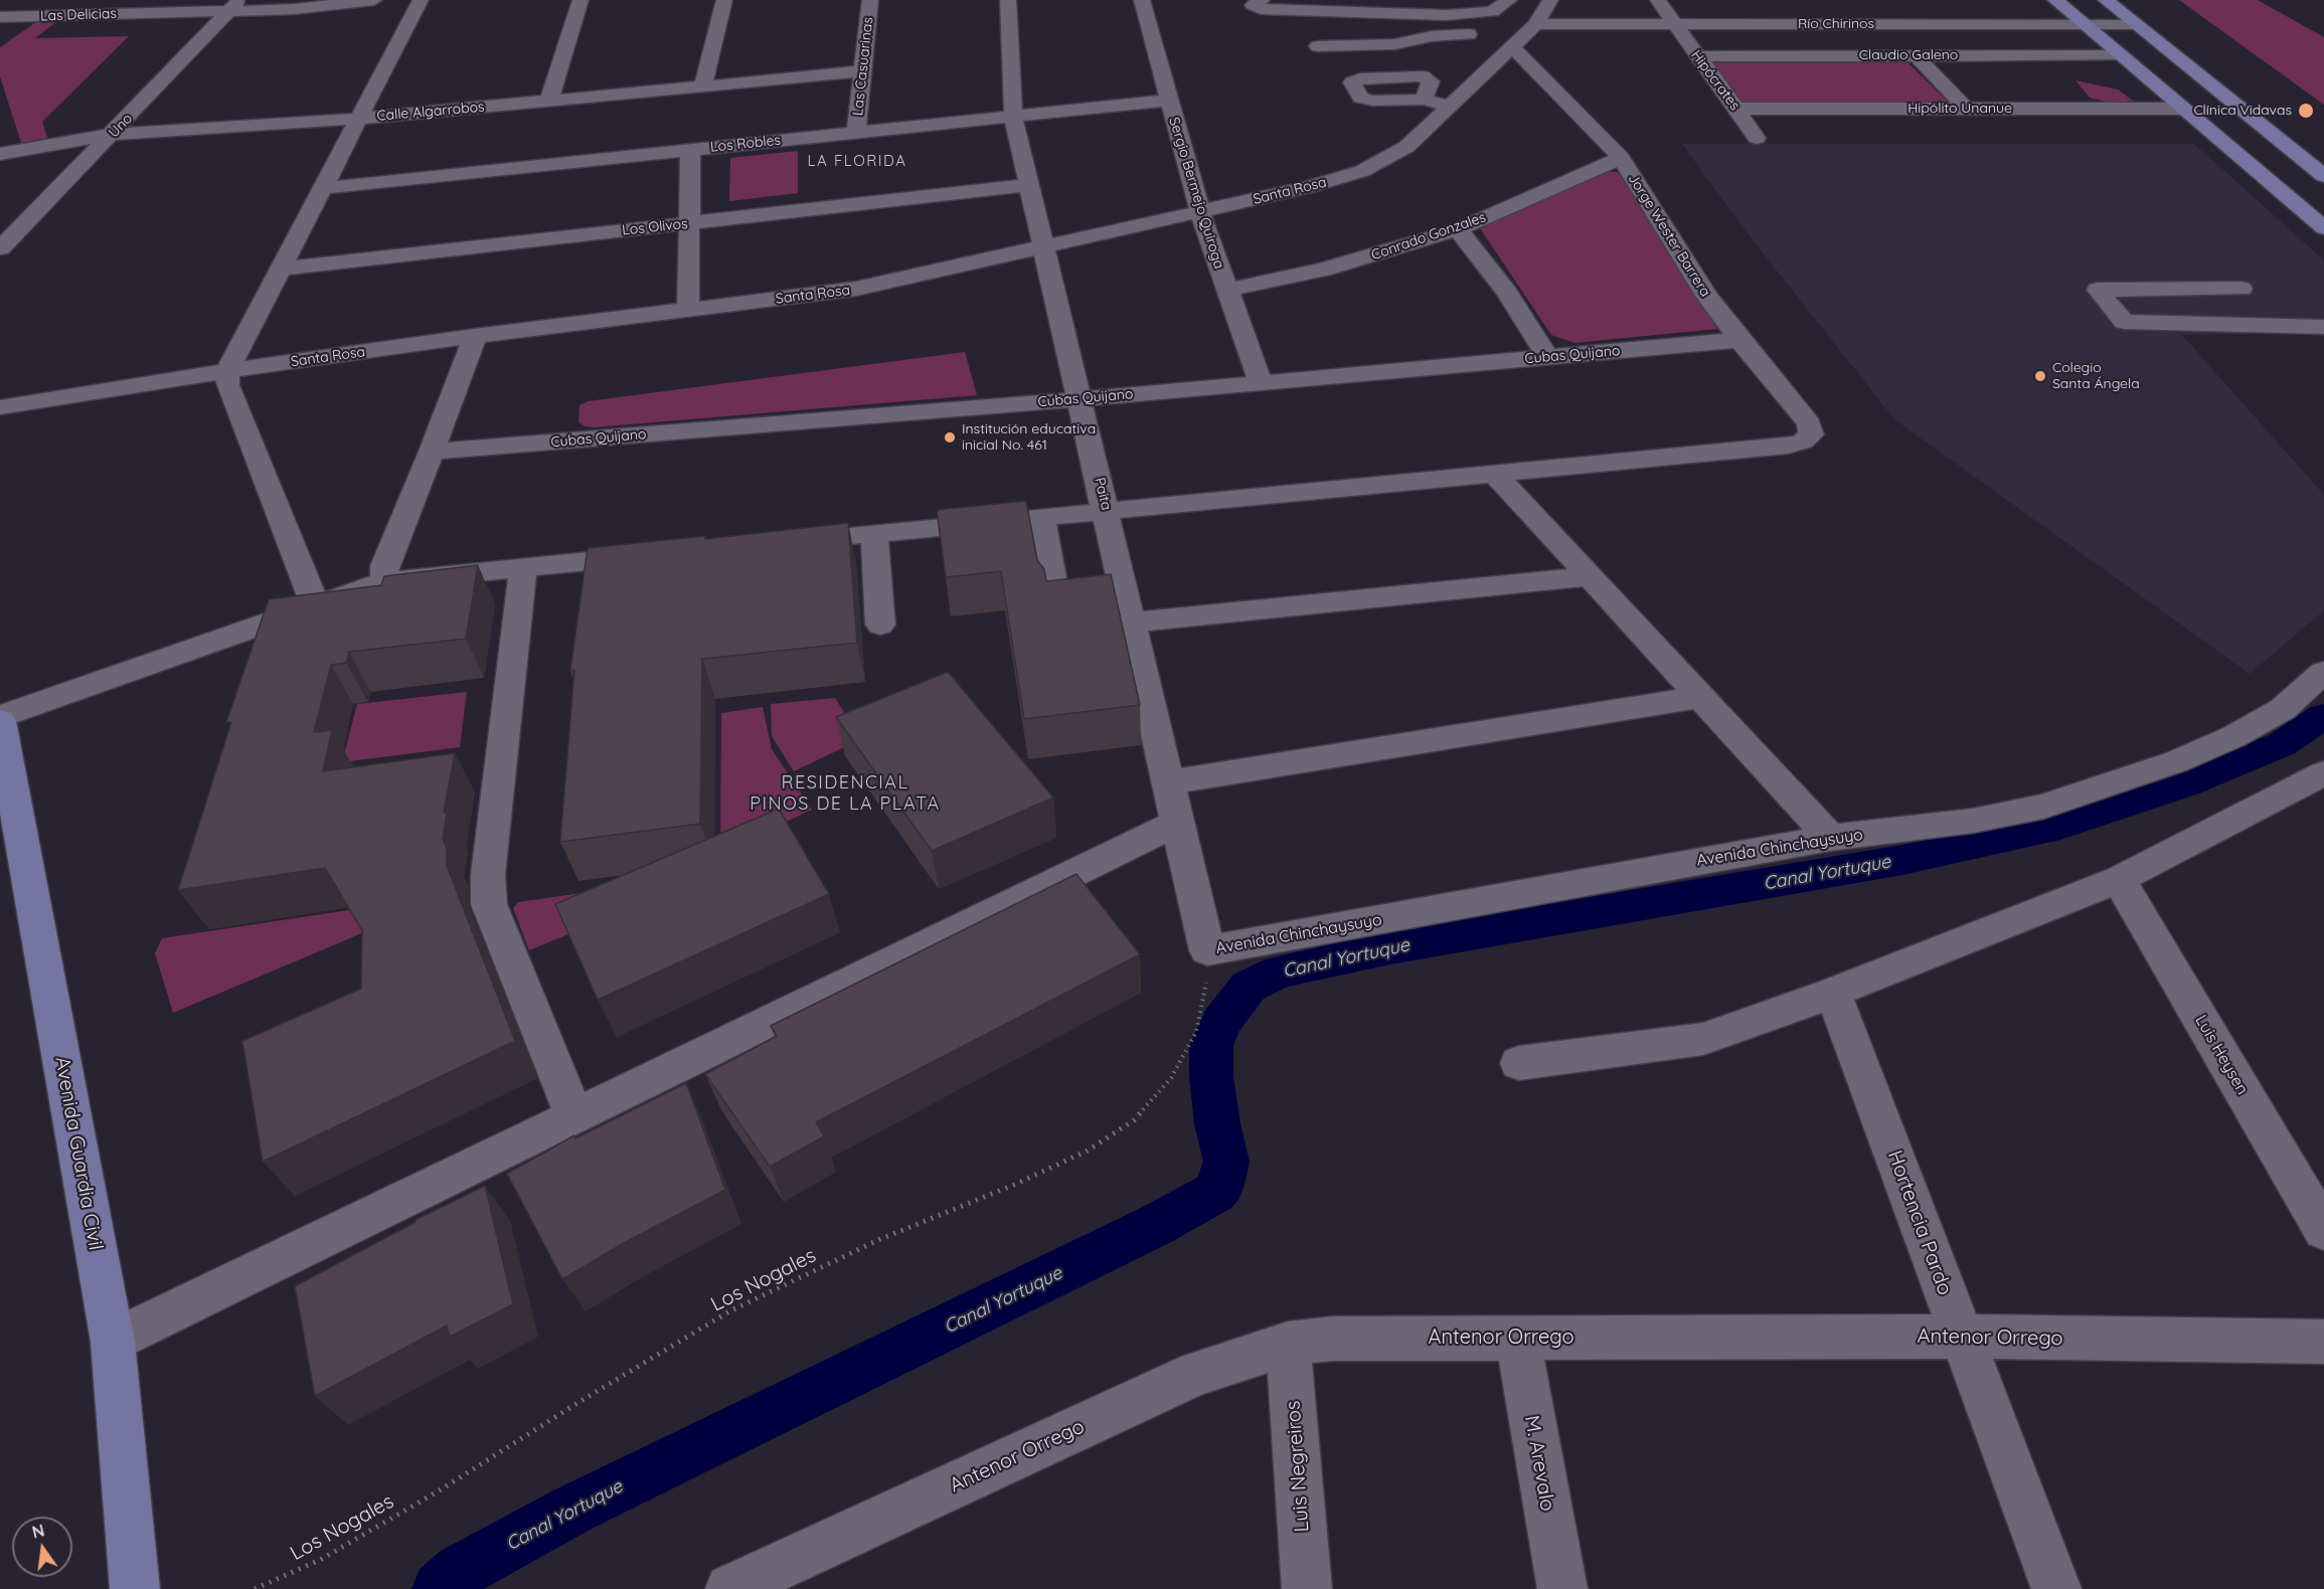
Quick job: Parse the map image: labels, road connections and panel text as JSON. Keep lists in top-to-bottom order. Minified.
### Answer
{"streets":{"main road":["Avenida Guardia Civil"],"street":["Las Delicias","Río Chirinos","Claudio Galeno","Las Casuarinas","Hipócrates","Hipólito Unanue","Calle Algarrobos","Uno","Los Robles","Santa Rosa","Sergio Bermejo Quiroga","Los Olivos","Jorge Wester Barrera","Conrado Gonzales","Cubas Quijano","Paita","Avenida Chinchaysuyo","Luis Heysen","Hortencia Pardo","Antenor Orrego","M. Arevalo","Luis Negreiros"],"path":["Los Nogales"]},"crossings":[["Las Delicias","Uno"],["Río Chirinos","Hipócrates"],["Río Chirinos","Santa Rosa"],["Río Chirinos","Jorge Wester Barrera"],["Claudio Galeno","Hipócrates"],["Las Casuarinas","Calle Algarrobos"],["Las Casuarinas","Los Robles"],["Hipócrates","Hipólito Unanue"],["Calle Algarrobos","Uno"],["Los Robles","Sergio Bermejo Quiroga"],["Los Robles","Paita"],["Santa Rosa","Sergio Bermejo Quiroga"],["Santa Rosa","Jorge Wester Barrera"],["Santa Rosa","Paita"],["Sergio Bermejo Quiroga","Conrado Gonzales"],["Sergio Bermejo Quiroga","Cubas Quijano"],["Los Olivos","Paita"],["Jorge Wester Barrera","Conrado Gonzales"],["Jorge Wester Barrera","Cubas Quijano"],["Cubas Quijano","Paita"],["Paita","Avenida Chinchaysuyo"],["Paita","Los Nogales"],["Avenida Chinchaysuyo","Los Nogales"],["Hortencia Pardo","Antenor Orrego"],["Antenor Orrego","M. Arevalo"],["Antenor Orrego","Luis Negreiros"]],"districts":["LA FLORIDA","RESIDENCIAL PINOS DE LA PLATA"],"water":["Canal Yortuque"],"places":["Clínica Vidavas","Colegio Santa Ángela","Institución educativa inicial No. 461"],"north":"top"}
